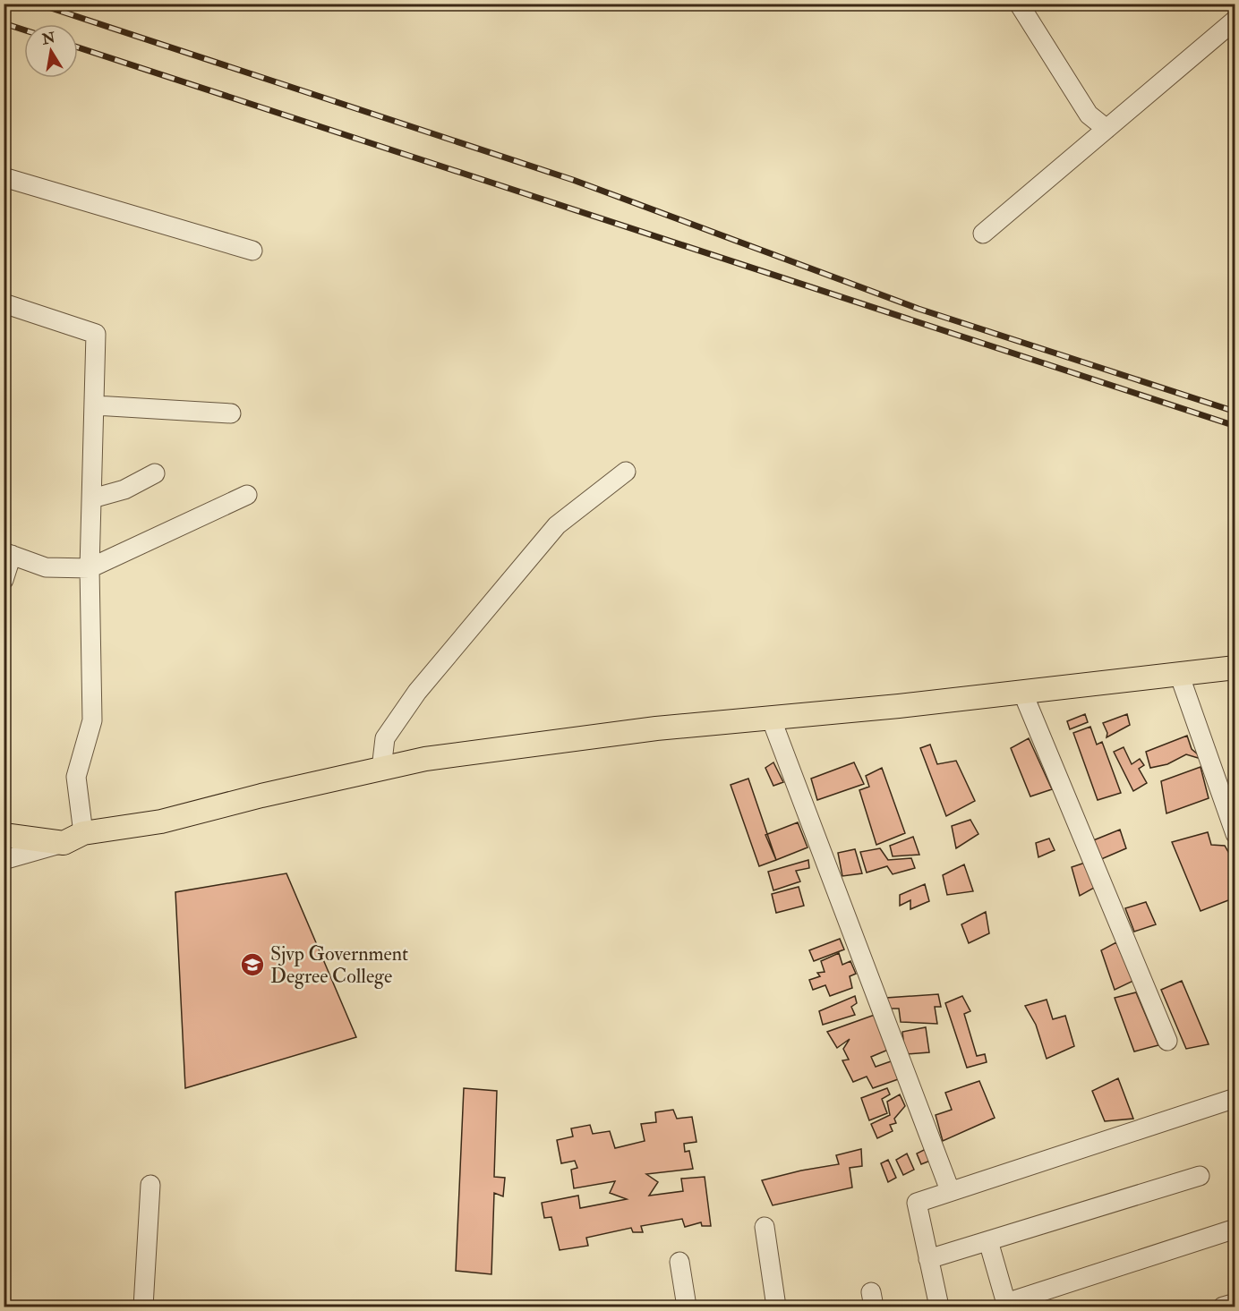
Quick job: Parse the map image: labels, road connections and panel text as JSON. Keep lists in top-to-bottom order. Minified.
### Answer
{"places":{"school or university":["Sjvp Government Degree College"]},"north":"top"}
